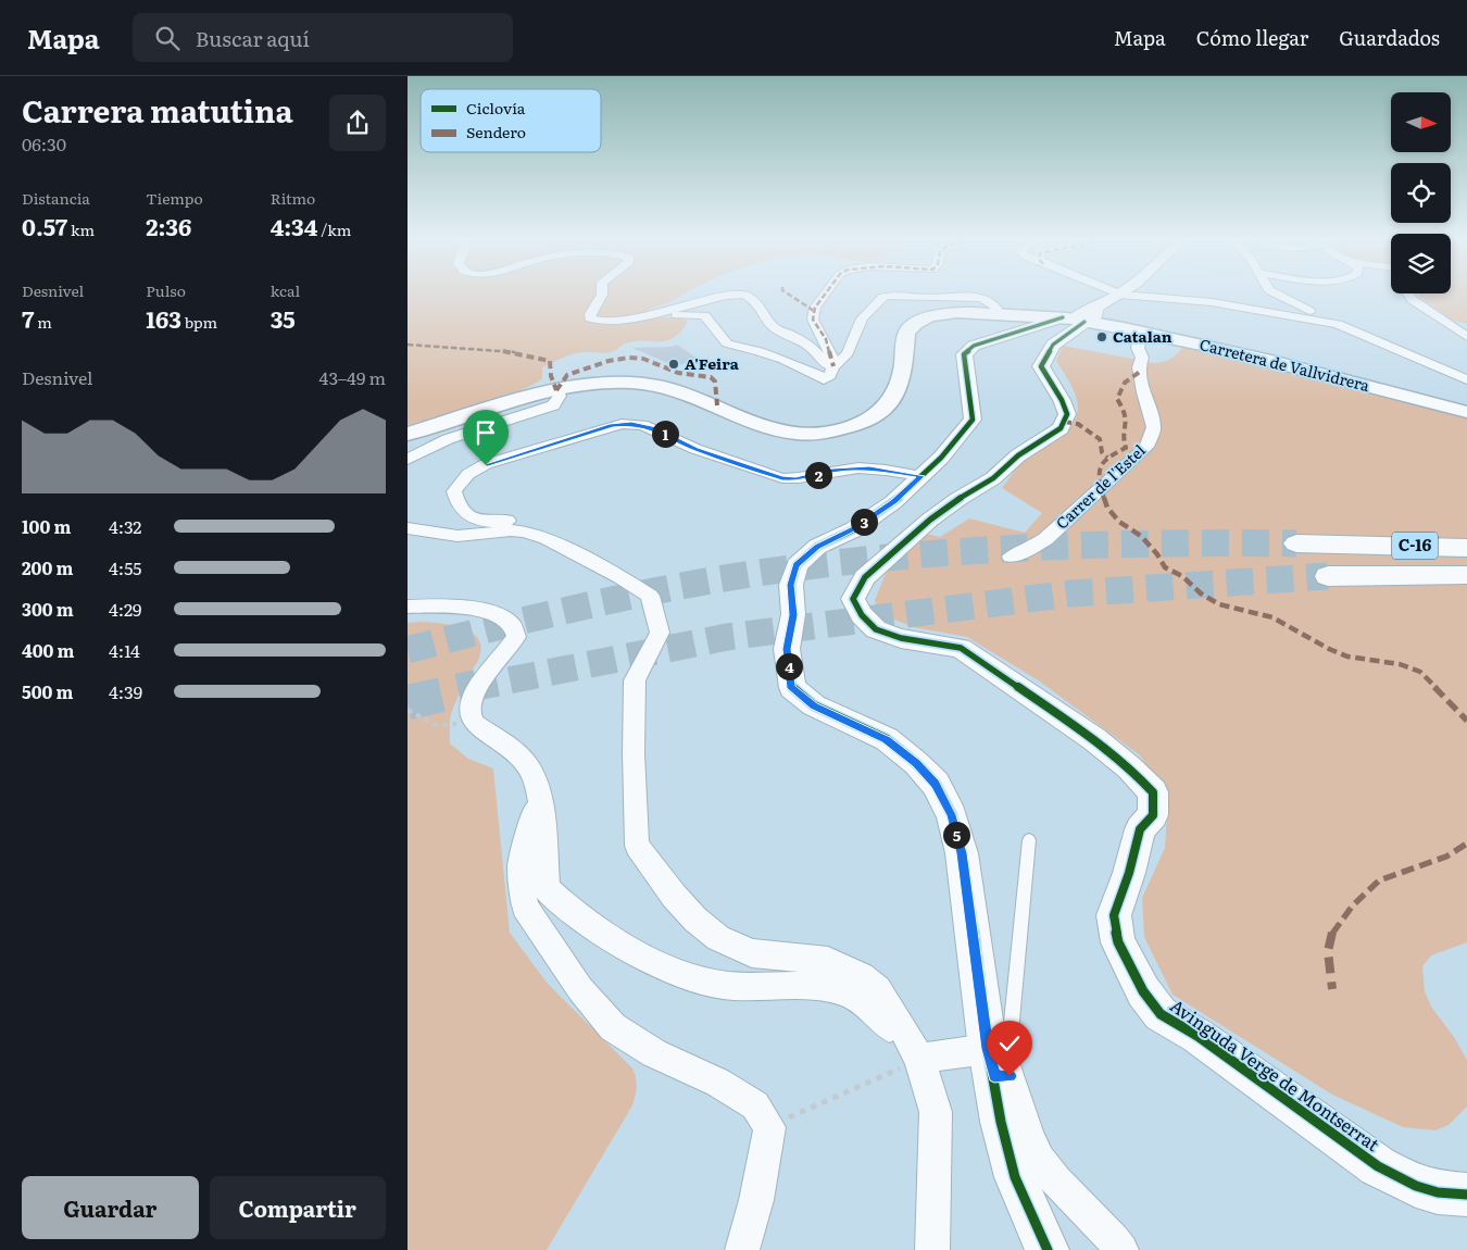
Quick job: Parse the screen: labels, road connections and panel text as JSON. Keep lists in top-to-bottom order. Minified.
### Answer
{"streets":{"highway":["C-16"],"main road":["Carretera de Vallvidrera"],"street":["Carrer de l'Estel","Avinguda Verge de Montserrat"]},"crossings":[["Carretera de Vallvidrera","Carrer de l'Estel"],["Carretera de Vallvidrera","Avinguda Verge de Montserrat"]],"places":["Catalan","A'Feira"],"legend":["Ciclovía","Sendero"],"north":"right","page":{"header":"Mapa","search":"Buscar aquí","nav":["Mapa","Cómo llegar","Guardados"],"heading":["Carrera matutina","06:30"],"stats":[["Distancia","0.57 km"],["Tiempo","2:36"],["Ritmo","4:34 /km"],["Desnivel","7 m"],["Pulso","163 bpm"],["kcal","35"]],"chart":["Desnivel","43–49 m"],"pins":["1","2","3","4","5"],"list":[{"name":"100 m","note":"4:32"},{"name":"200 m","note":"4:55"},{"name":"300 m","note":"4:29"},{"name":"400 m","note":"4:14"},{"name":"500 m","note":"4:39"}],"buttons":["Guardar","Compartir"]}}
